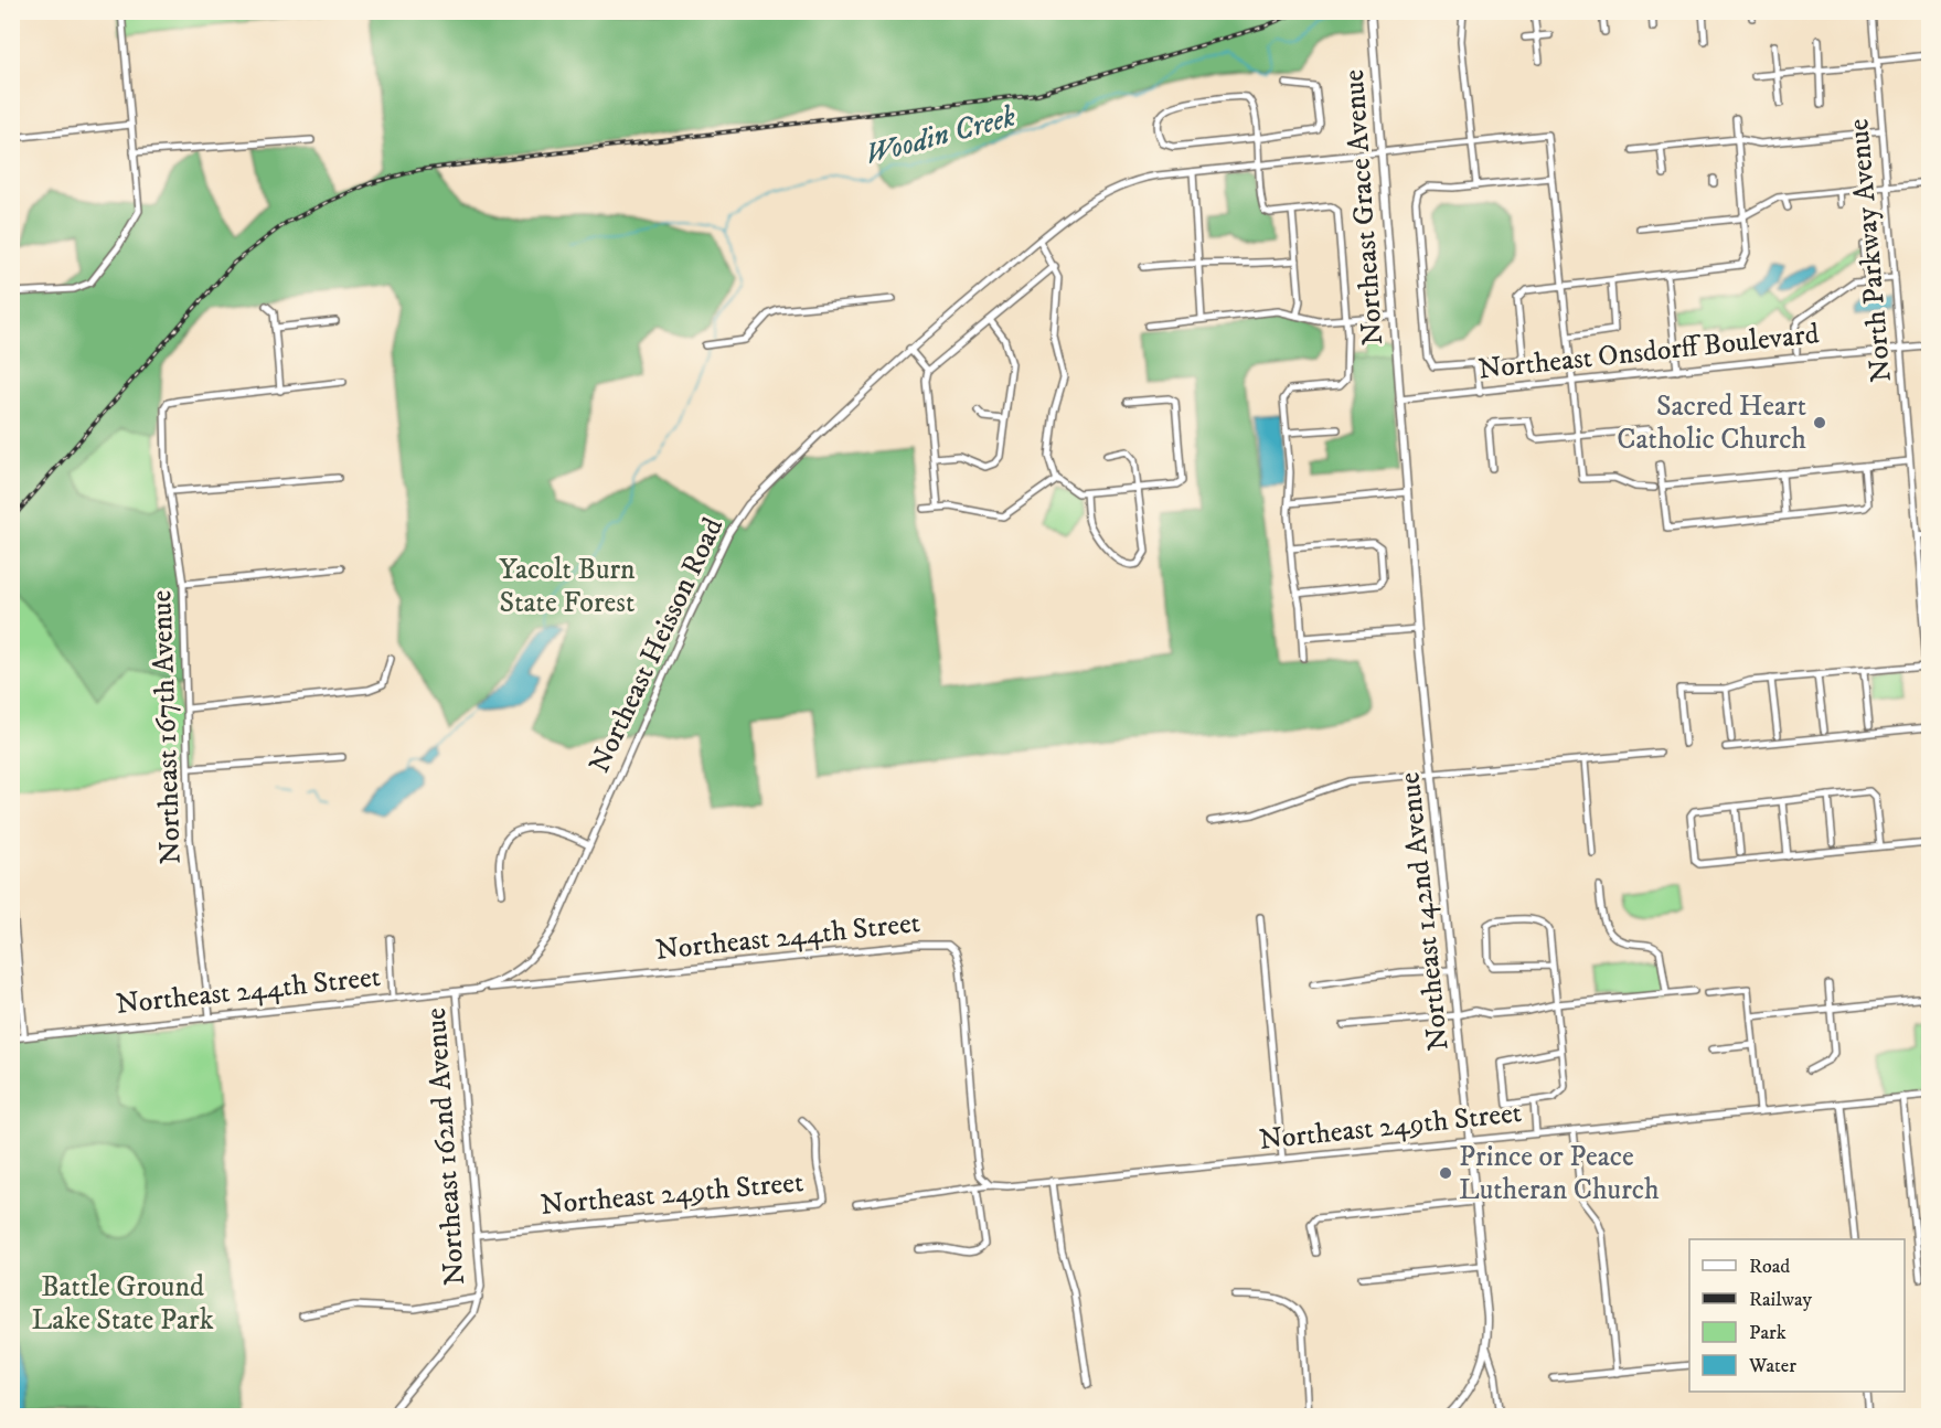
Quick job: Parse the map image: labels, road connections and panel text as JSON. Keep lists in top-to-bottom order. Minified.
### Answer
{"streets":{"main road":["Northeast Grace Avenue","Northeast 142nd Avenue"],"street":["North Parkway Avenue","Northeast Onsdorff Boulevard","Northeast Heisson Road","Northeast 167th Avenue","Northeast 244th Street","Northeast 249th Street","Northeast 162nd Avenue"]},"crossings":[["Northeast Grace Avenue","Northeast Onsdorff Boulevard"],["Northeast Grace Avenue","Northeast Heisson Road"],["Northeast Grace Avenue","Northeast 142nd Avenue"],["North Parkway Avenue","Northeast Onsdorff Boulevard"],["Northeast Onsdorff Boulevard","Northeast 142nd Avenue"],["Northeast Heisson Road","Northeast 244th Street"],["Northeast 167th Avenue","Northeast 244th Street"],["Northeast 142nd Avenue","Northeast 249th Street"],["Northeast 244th Street","Northeast 249th Street"],["Northeast 244th Street","Northeast 162nd Avenue"],["Northeast 249th Street","Northeast 162nd Avenue"]],"water":["Woodin Creek"],"parks":["Yacolt Burn State Forest","Battle Ground Lake State Park"],"places":["Sacred Heart Catholic Church","Prince or Peace Lutheran Church"],"legend":["Road","Railway","Park","Water"]}
